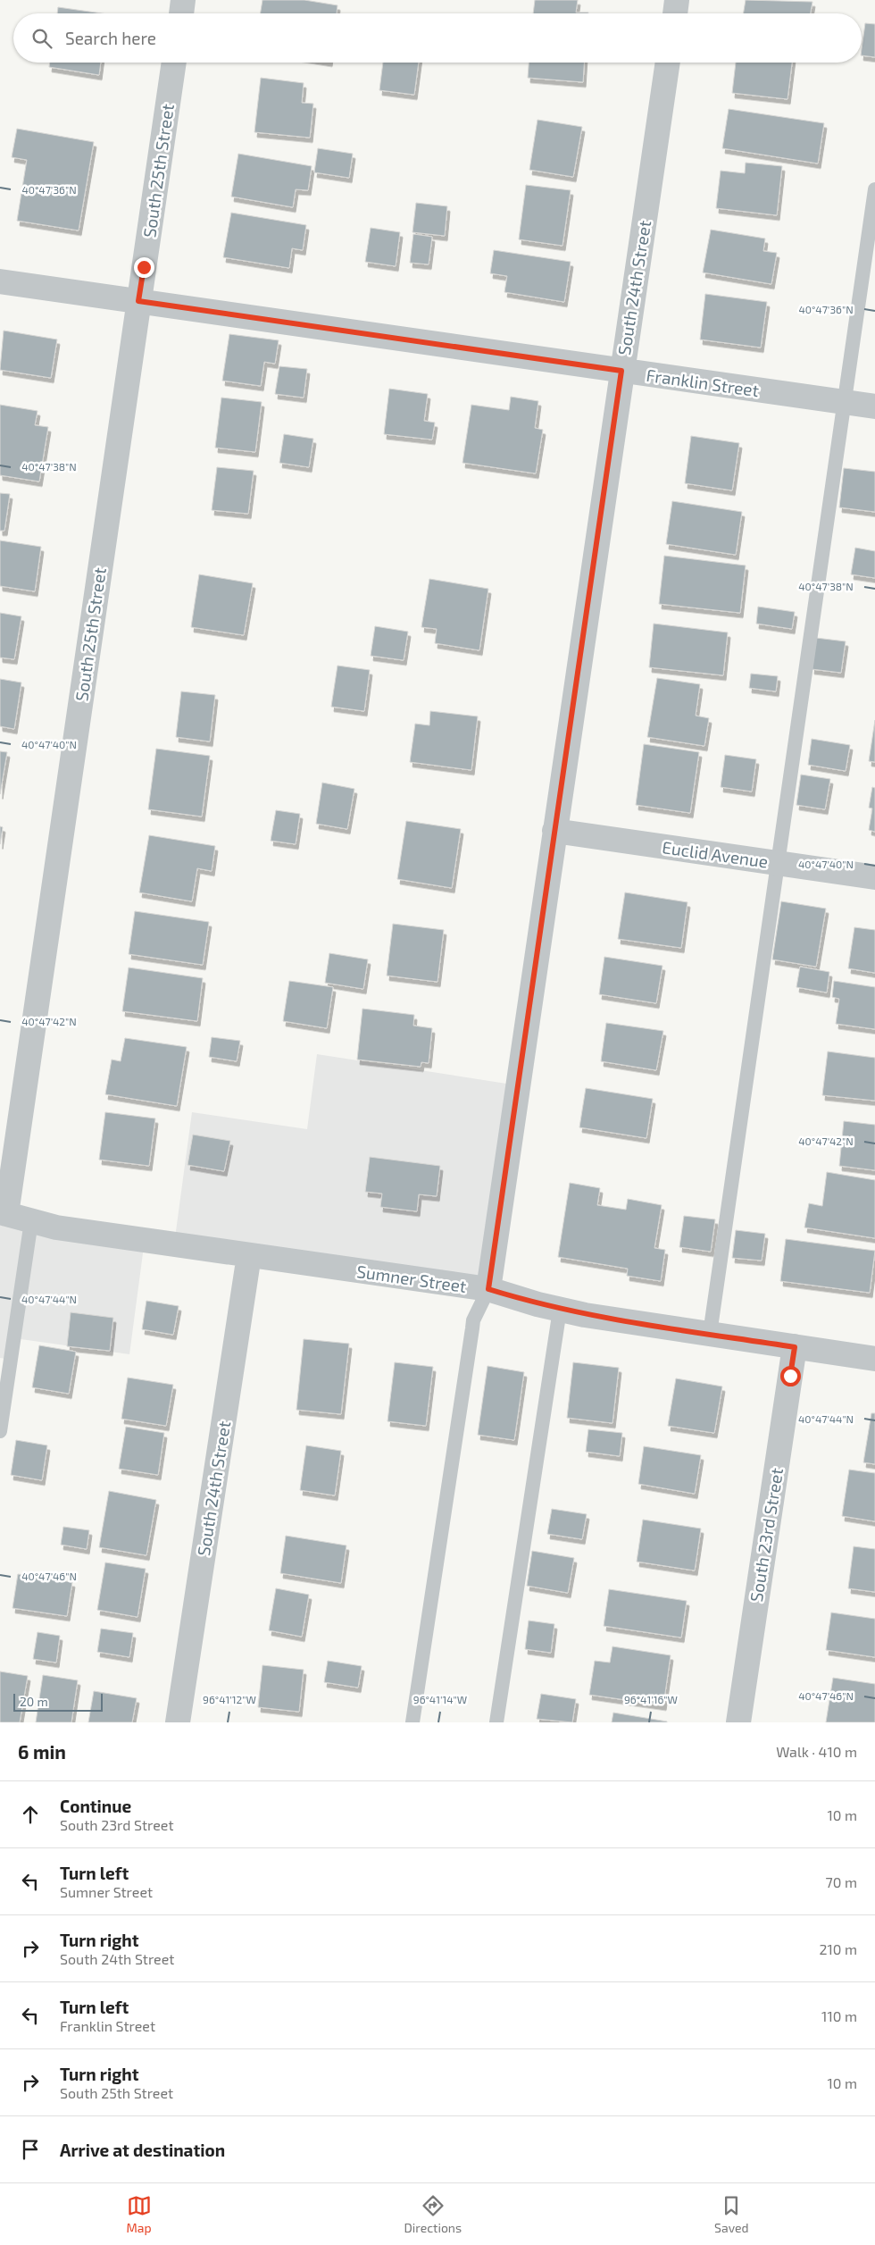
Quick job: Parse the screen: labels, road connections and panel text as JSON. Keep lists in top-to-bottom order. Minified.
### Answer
{"streets":{"street":["South 25th Street","South 24th Street","Franklin Street","Euclid Avenue","Sumner Street","South 23rd Street"]},"crossings":[["South 25th Street","Franklin Street"],["South 25th Street","Sumner Street"],["South 24th Street","Franklin Street"],["South 24th Street","Euclid Avenue"],["South 24th Street","Sumner Street"],["Sumner Street","South 23rd Street"]],"scale_bar":"20 m","page":{"search":"Search here","scale":"20 m","heading":["6 min","Walk · 410 m"],"list":[["Continue","South 23rd Street","10 m"],["Turn left","Sumner Street","70 m"],["Turn right","South 24th Street","210 m"],["Turn left","Franklin Street","110 m"],["Turn right","South 25th Street","10 m"],"Arrive at destination"],"nav":["Map","Directions","Saved"]},"coordinates":["40°47'36\"N","40°47'38\"N","40°47'40\"N","40°47'42\"N","40°47'44\"N","40°47'46\"N","96°41'12\"W","96°41'14\"W","96°41'16\"W"]}
